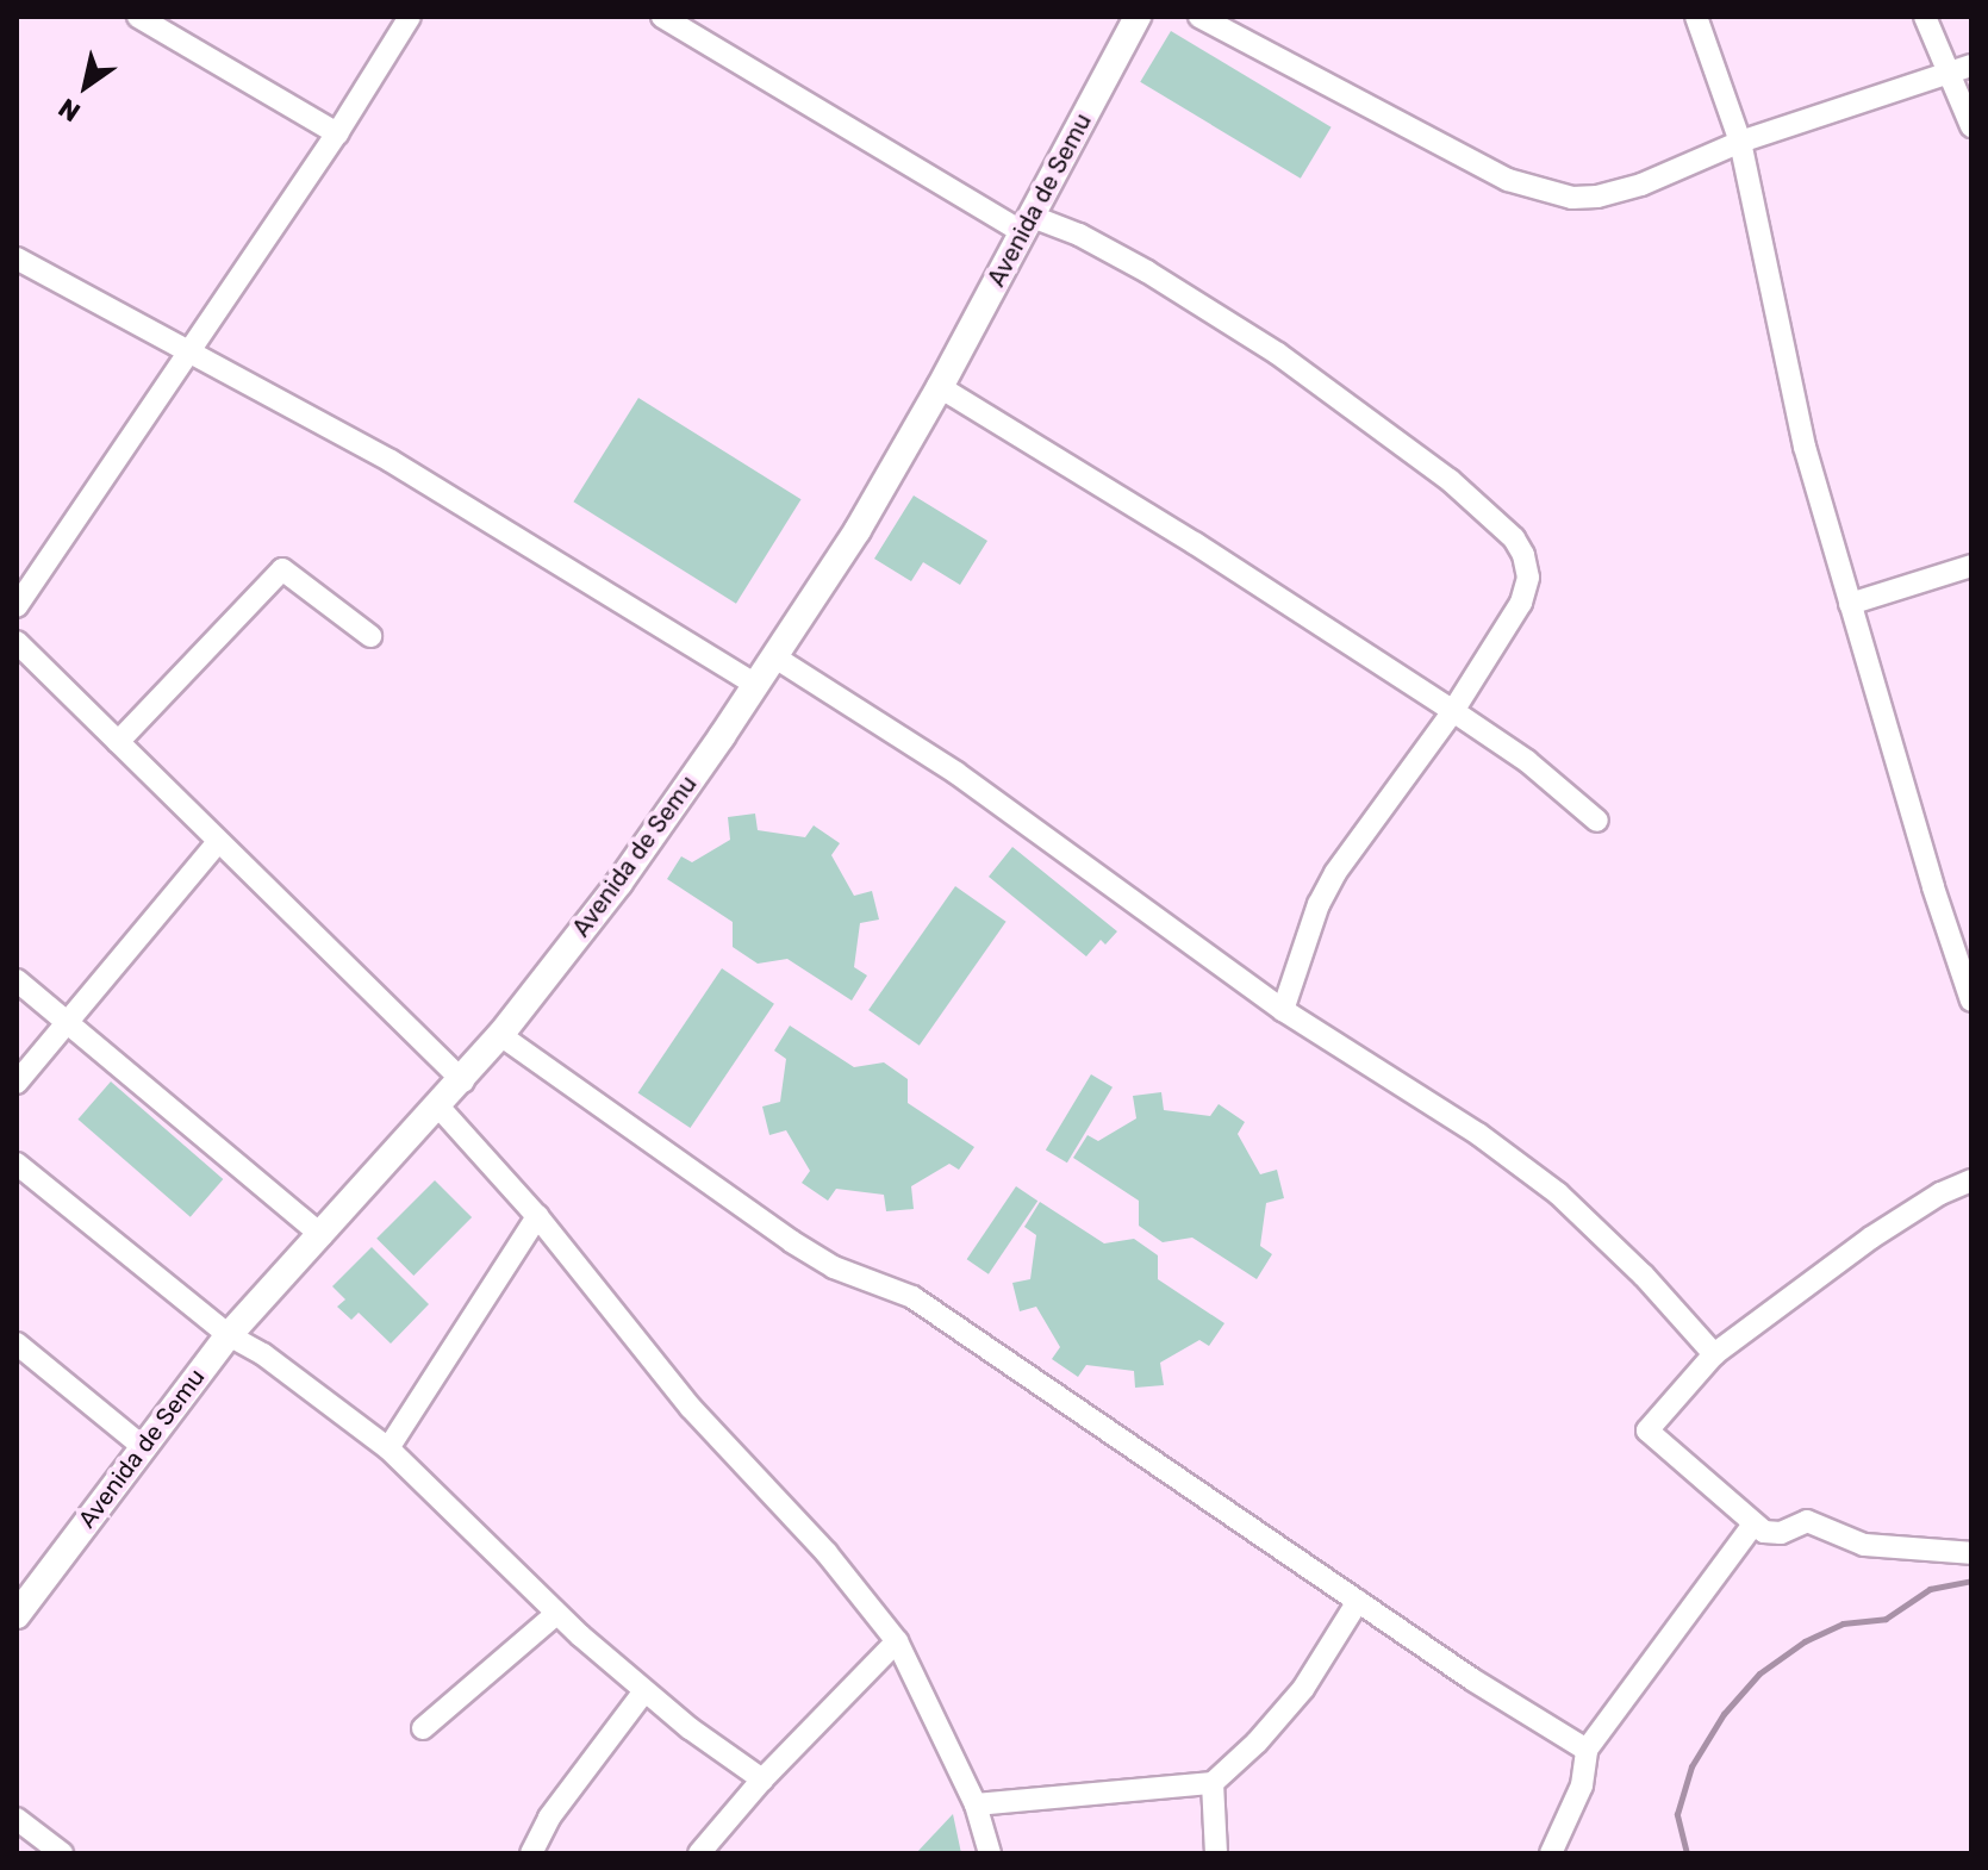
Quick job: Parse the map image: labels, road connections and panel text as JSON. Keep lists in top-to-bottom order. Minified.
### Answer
{"streets":{"main road":["Avenida de Semu"]},"north":"bottom left"}
